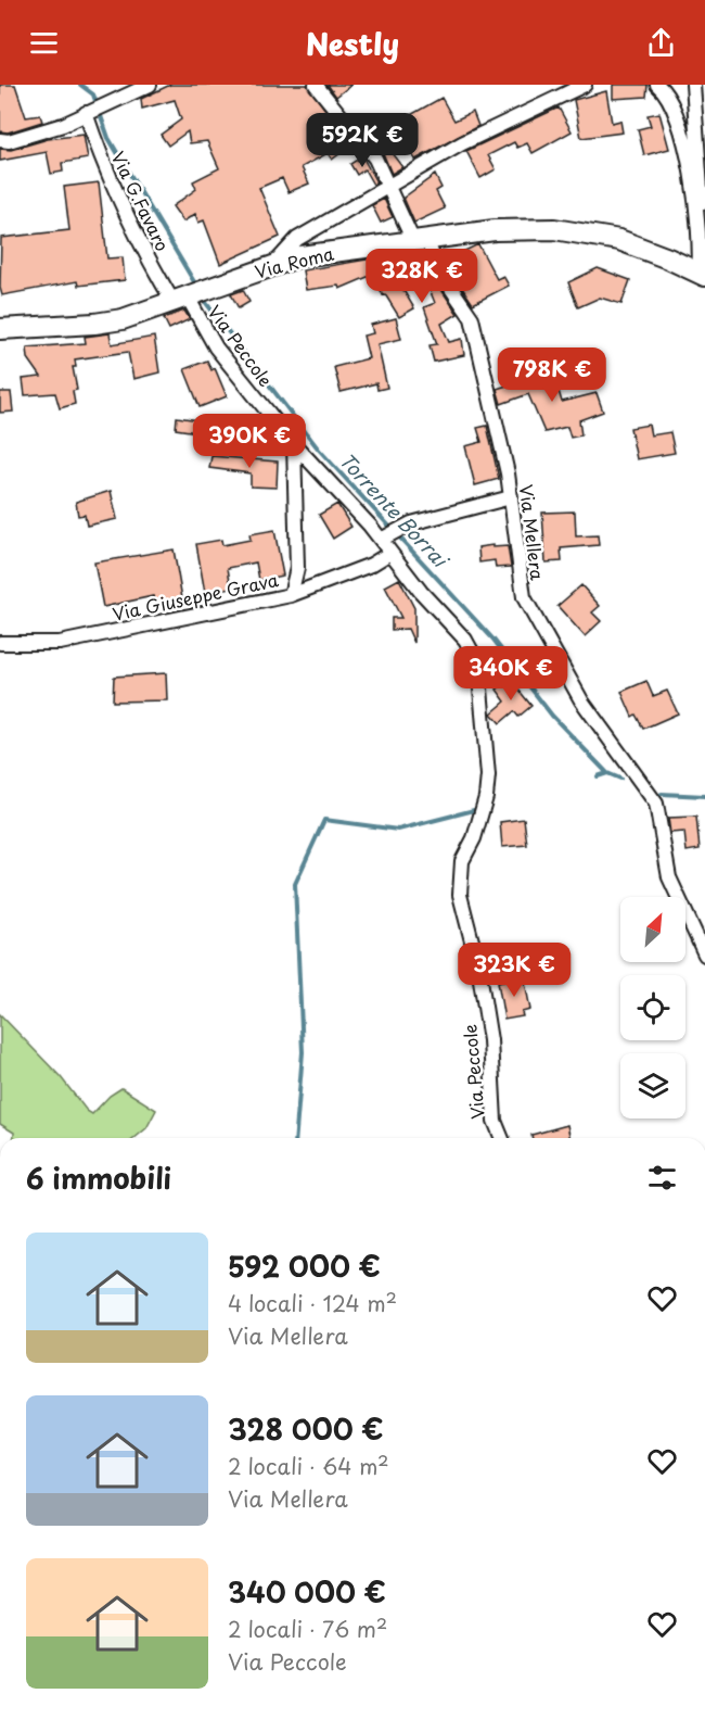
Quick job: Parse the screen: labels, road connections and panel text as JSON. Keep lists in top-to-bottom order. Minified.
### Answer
{"streets":{"main road":["Via Roma"],"street":["Via G.Favaro","Via Peccole","Via Mellera","Via Giuseppe Grava"]},"crossings":[["Via G.Favaro","Via Roma"],["Via G.Favaro","Via Peccole"],["Via Roma","Via Peccole"],["Via Roma","Via Mellera"],["Via Peccole","Via Giuseppe Grava"]],"water":["Torrente Borrai"],"north":"top right","page":{"header":"Nestly","price":["592K €","328K €","798K €","390K €","340K €","323K €"],"heading":"6 immobili","list":[{"name":"592 000 €","note":"4 locali · 124 m² · Via Mellera"},{"name":"328 000 €","note":"2 locali · 64 m² · Via Mellera"},{"name":"340 000 €","note":"2 locali · 76 m² · Via Peccole"}]}}
